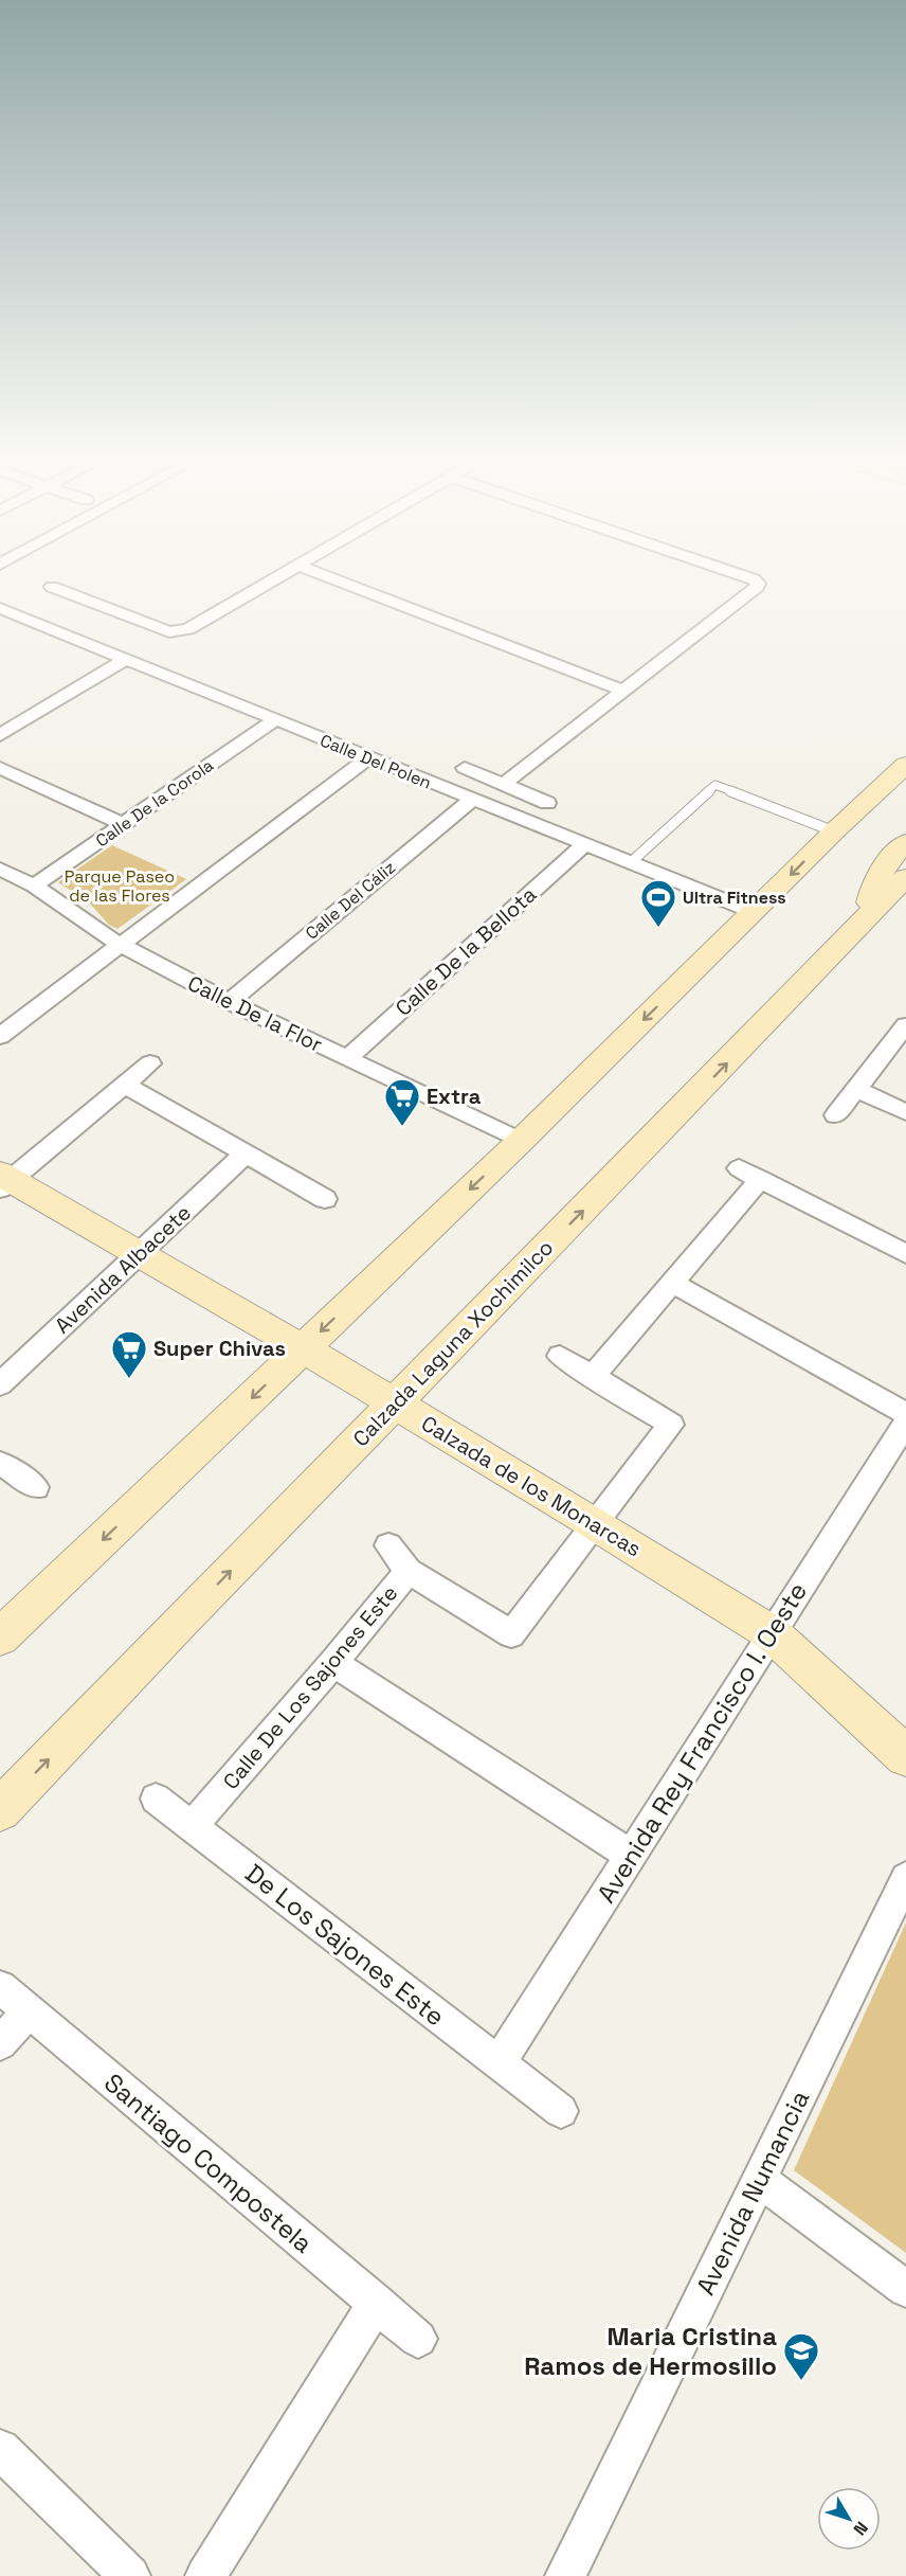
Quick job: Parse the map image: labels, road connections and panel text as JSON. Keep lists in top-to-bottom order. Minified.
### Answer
{"streets":{"main road":["Calzada Laguna Xochimilco","Calzada de los Monarcas"],"street":["Calle Del Polen","Calle De la Corola","Calle Del Cáliz","Calle De la Bellota","Calle De la Flor","Avenida Albacete","Calle De Los Sajones Este","Avenida Rey Francisco I. Oeste","De Los Sajones Este","Santiago Compostela","Avenida Numancia"]},"crossings":[["Calle Del Polen","Calle De la Corola"],["Calle Del Polen","Calle Del Cáliz"],["Calle Del Polen","Calle De la Bellota"],["Calle De la Corola","Calle De la Flor"],["Calle Del Cáliz","Calle De la Flor"],["Calle De la Bellota","Calle De la Flor"],["Avenida Albacete","Calzada de los Monarcas"],["Calzada Laguna Xochimilco","Calzada de los Monarcas"],["Calzada de los Monarcas","Calle De Los Sajones Este"],["Calzada de los Monarcas","Avenida Rey Francisco I. Oeste"],["Calle De Los Sajones Este","De Los Sajones Este"],["Avenida Rey Francisco I. Oeste","De Los Sajones Este"]],"parks":["Parque Paseo de las Flores"],"places":{"sports":["Ultra Fitness"],"supermarket":["Extra","Super Chivas"],"school or university":["Maria Cristina Ramos de Hermosillo"]},"north":"bottom right"}
